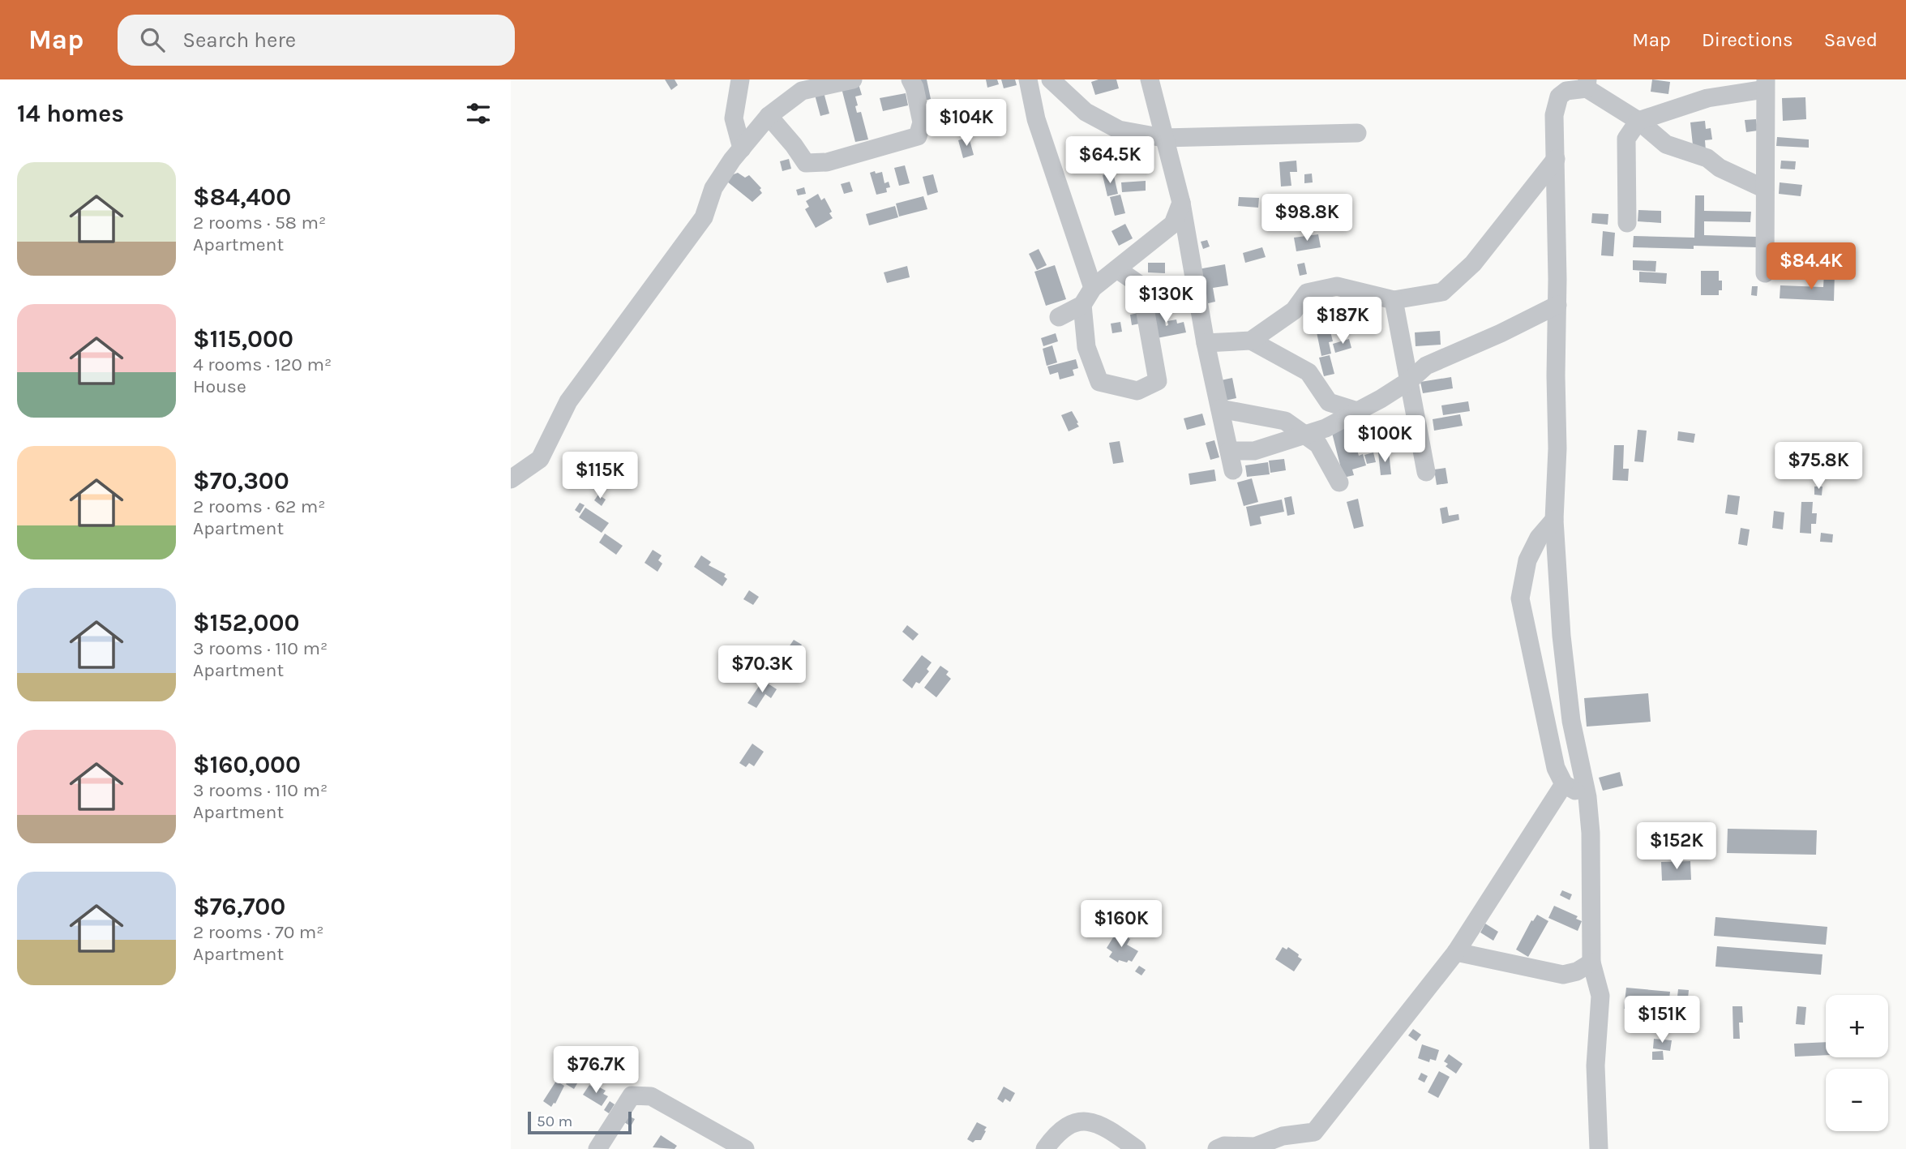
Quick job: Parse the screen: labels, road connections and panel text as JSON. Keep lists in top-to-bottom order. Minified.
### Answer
{"scale_bar":"50 m","page":{"header":"Map","search":"Search here","nav":["Map","Directions","Saved"],"heading":"14 homes","price":["$104K","$64.5K","$98.8K","$84.4K","$130K","$187K","$100K","$75.8K","$115K","$70.3K","$152K","$160K","$151K","$76.7K"],"list":[{"name":"$84,400","note":"2 rooms · 58 m² · Apartment"},{"name":"$115,000","note":"4 rooms · 120 m² · House"},{"name":"$70,300","note":"2 rooms · 62 m² · Apartment"},{"name":"$152,000","note":"3 rooms · 110 m² · Apartment"},{"name":"$160,000","note":"3 rooms · 110 m² · Apartment"},{"name":"$76,700","note":"2 rooms · 70 m² · Apartment"}],"map_buttons":["+","−"],"scale":"50 m"}}
